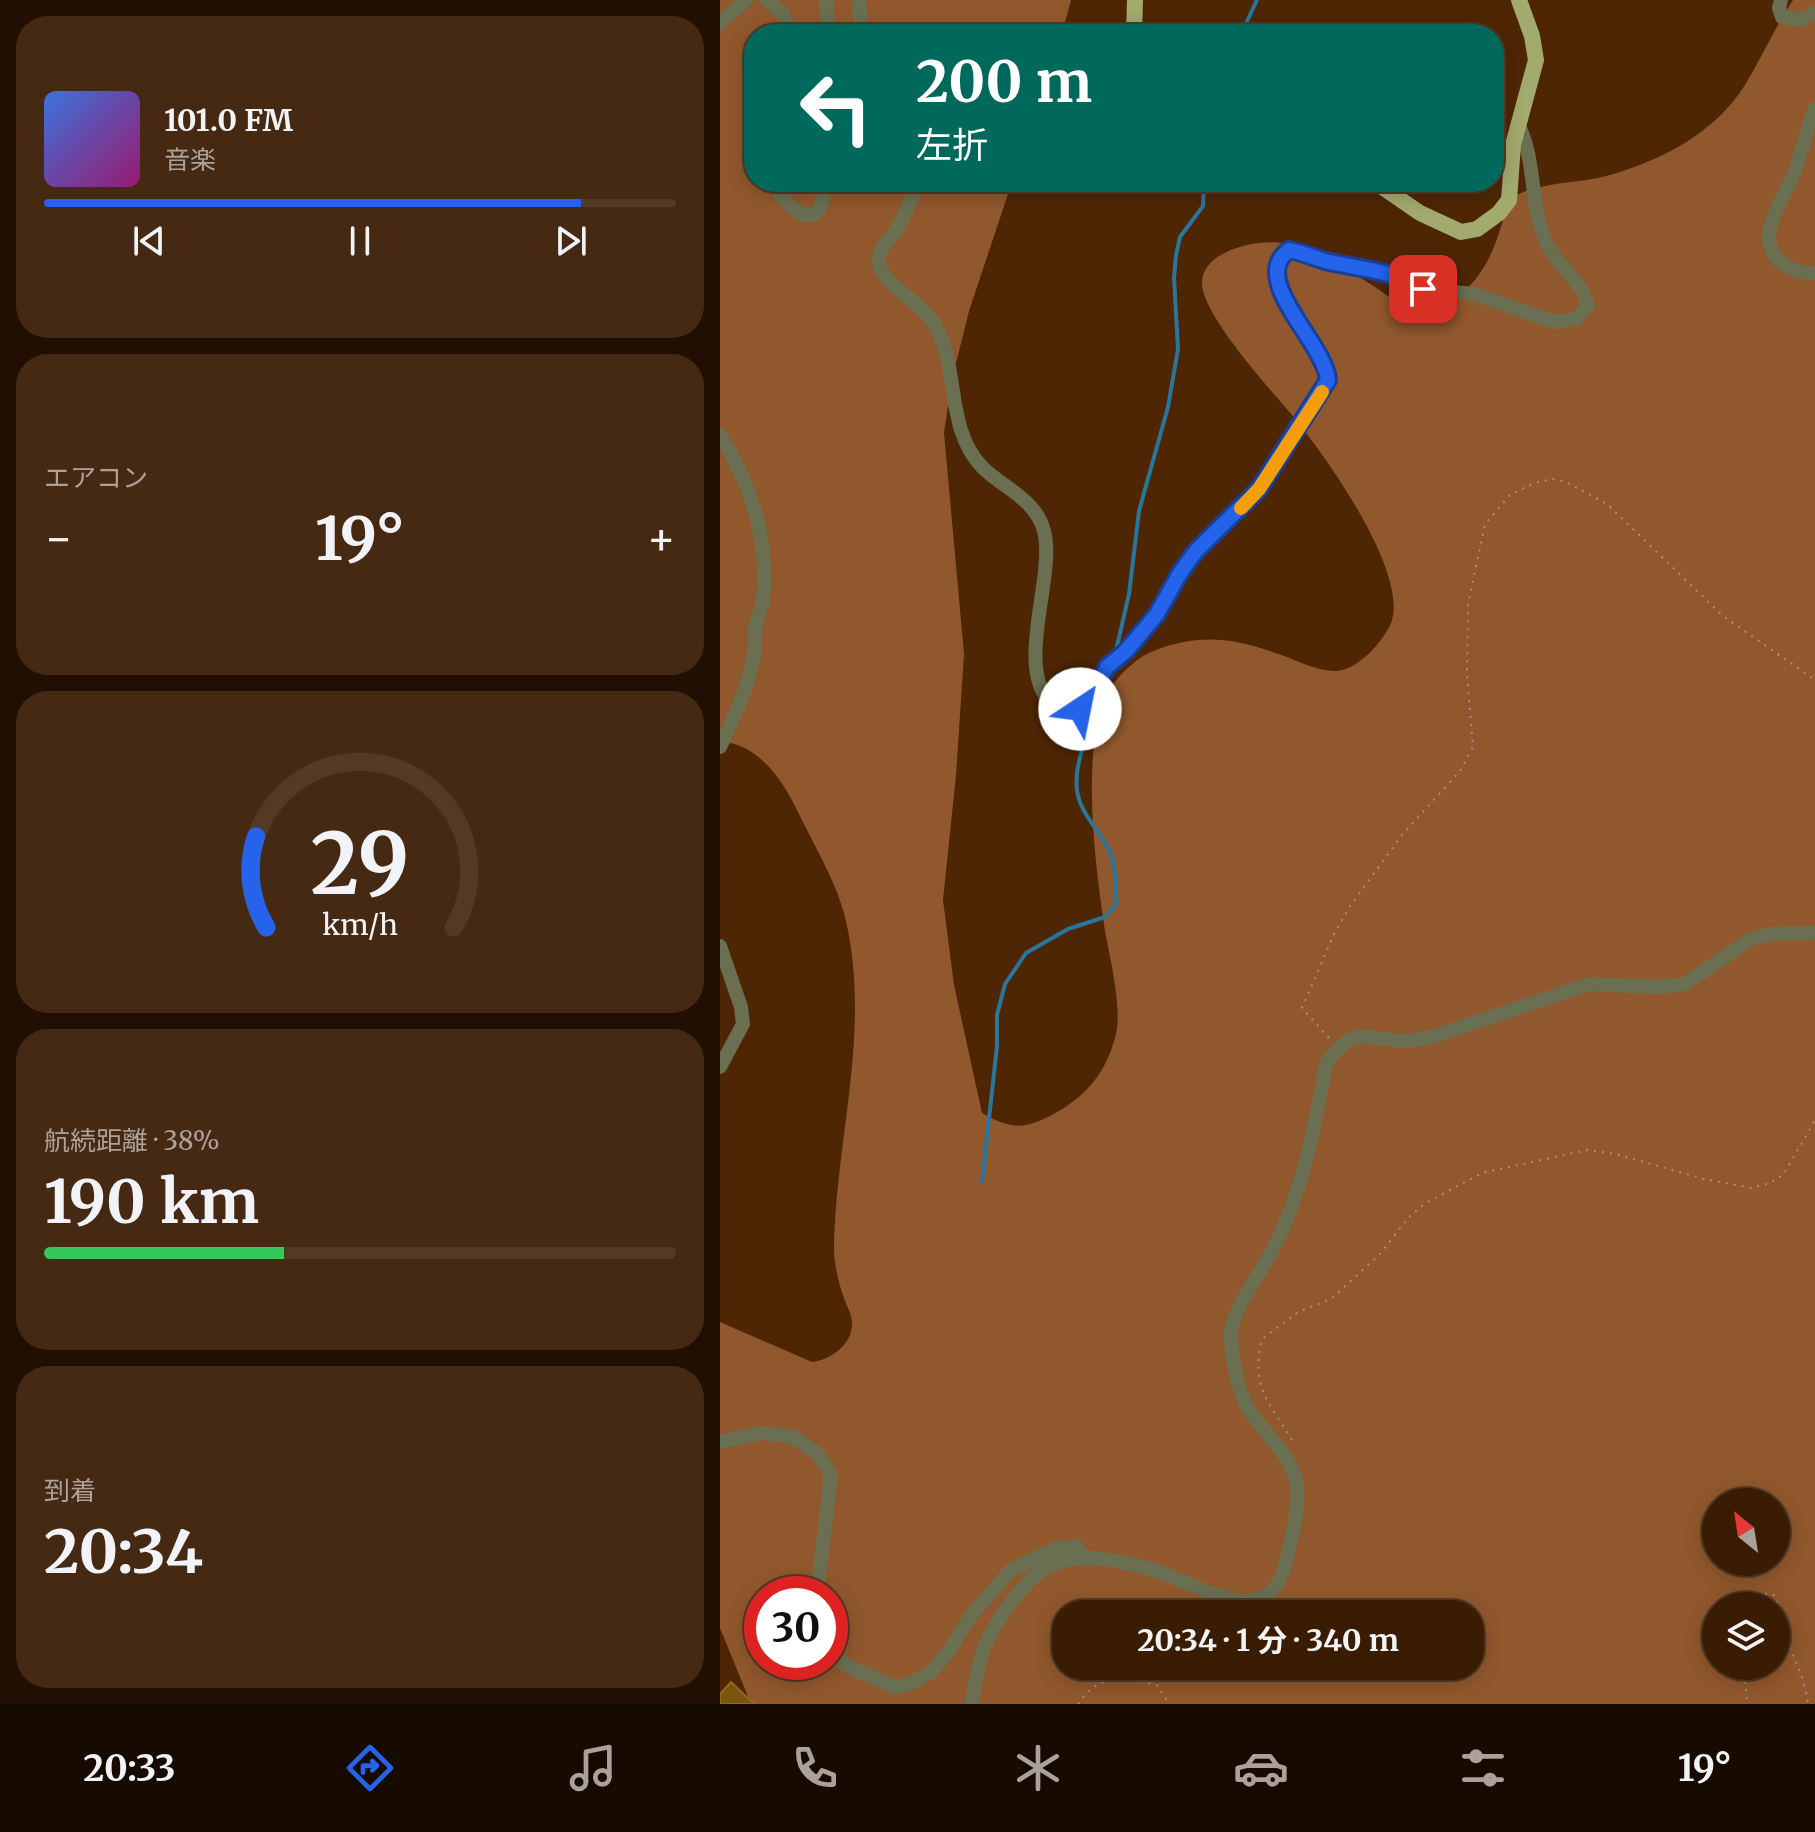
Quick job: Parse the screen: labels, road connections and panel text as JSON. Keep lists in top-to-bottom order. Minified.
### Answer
{"north":"top left","page":{"turn":["200 m","左折"],"song":["101.0 FM","音楽"],"tile":["エアコン",["航続距離 · 38%","190 km"],["到着","20:34"]],"heat":["−","19°","+"],"limit":"30","trip":"20:34 · 1 分 · 340 m","tabs":["20:33","19°"],"gauge":["29","km/h"]}}
